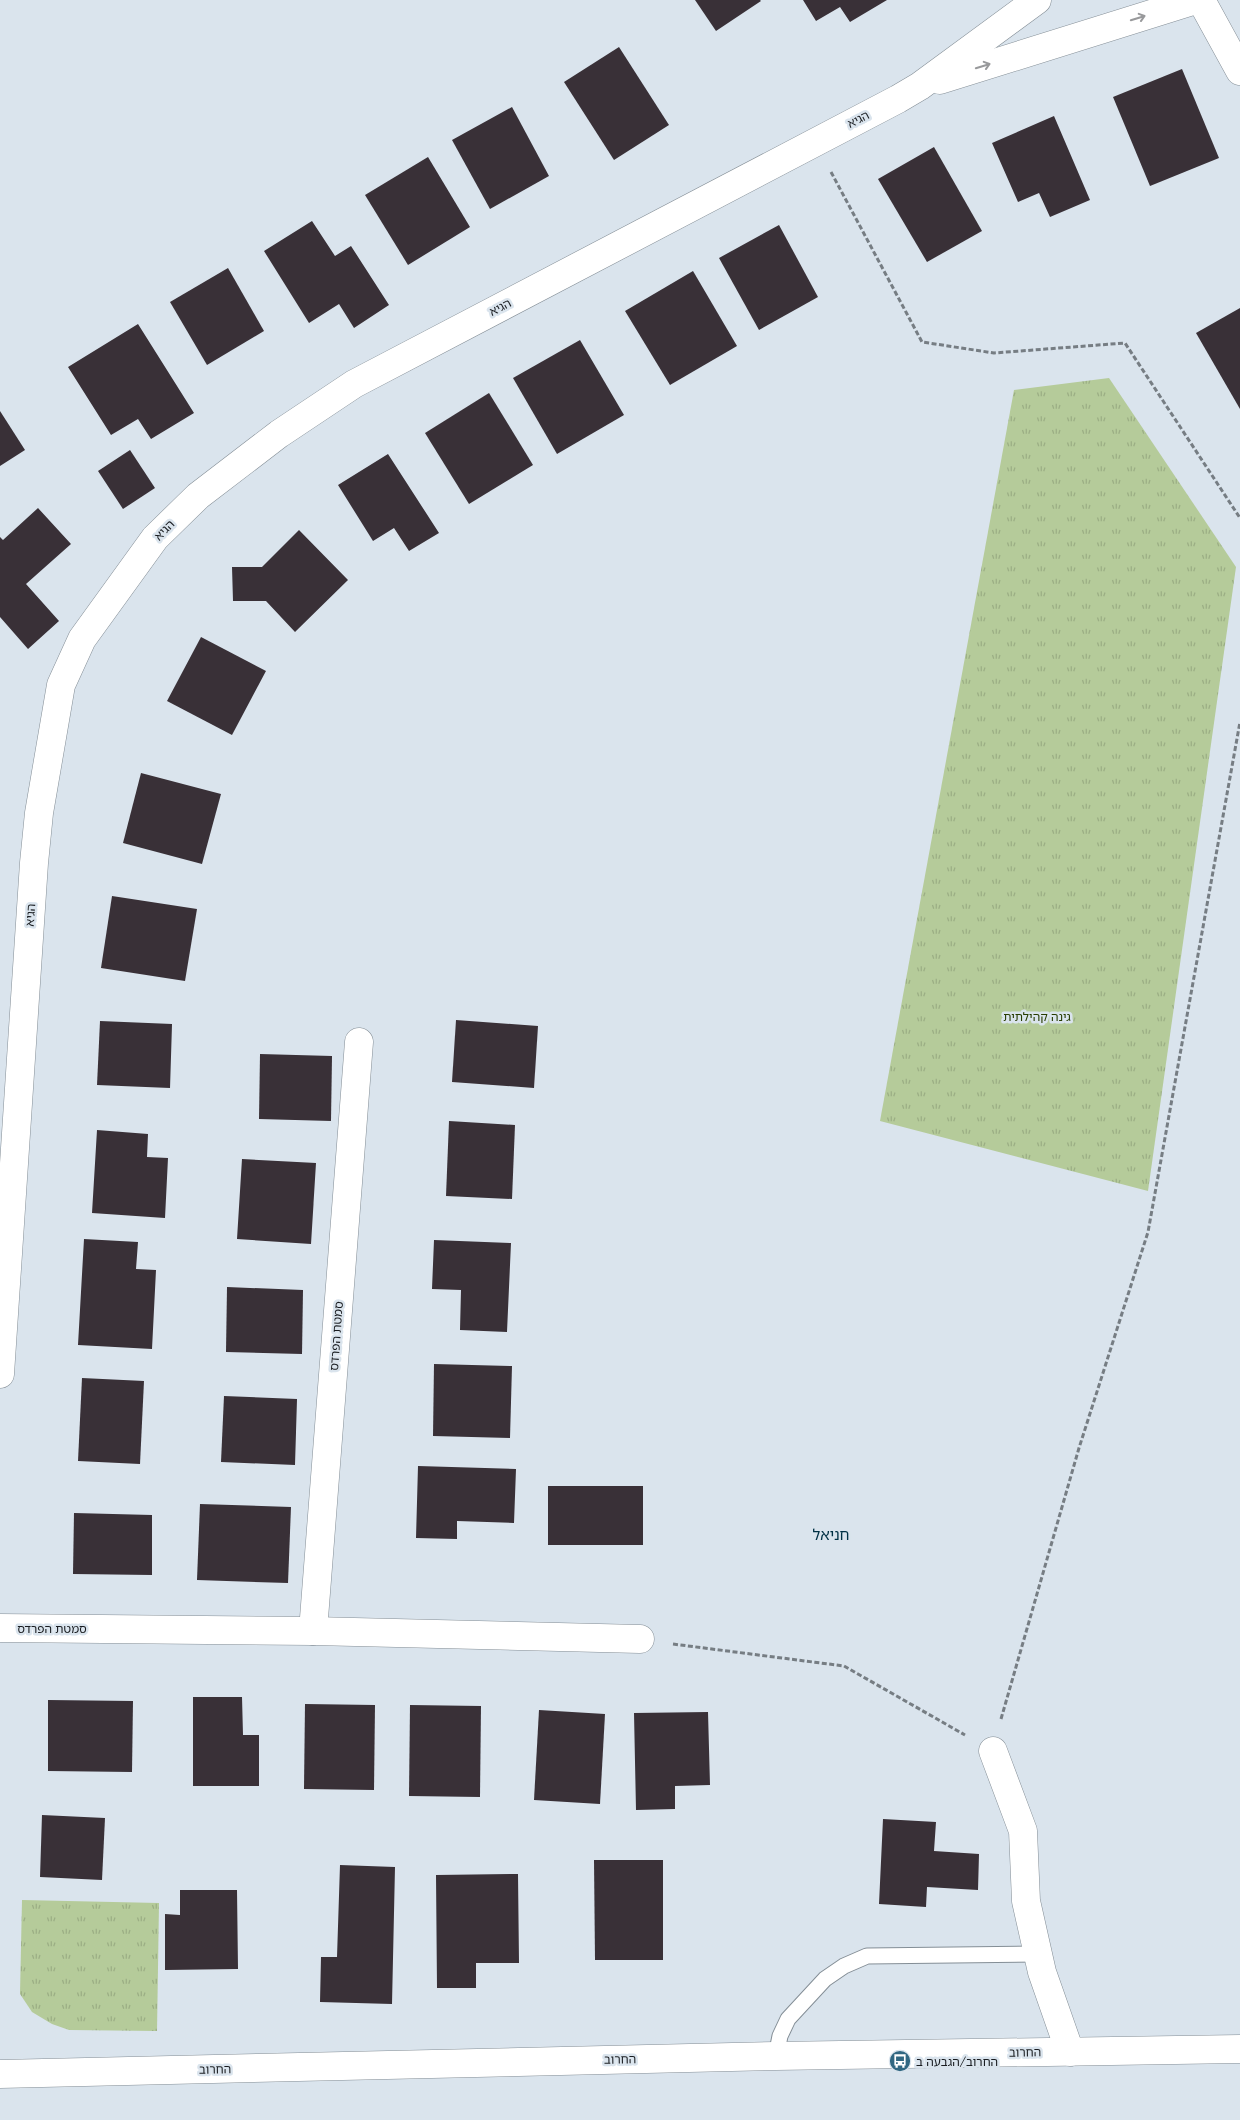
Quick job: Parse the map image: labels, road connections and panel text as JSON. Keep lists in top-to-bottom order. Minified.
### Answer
{"streets":{"street":["הגיא","סמטת הפרדס","החרוב"]},"districts":["חניאל"],"parks":["גינה קהילתית"],"places":{"bus stop":["החרוב/הגבעה ב"]}}
